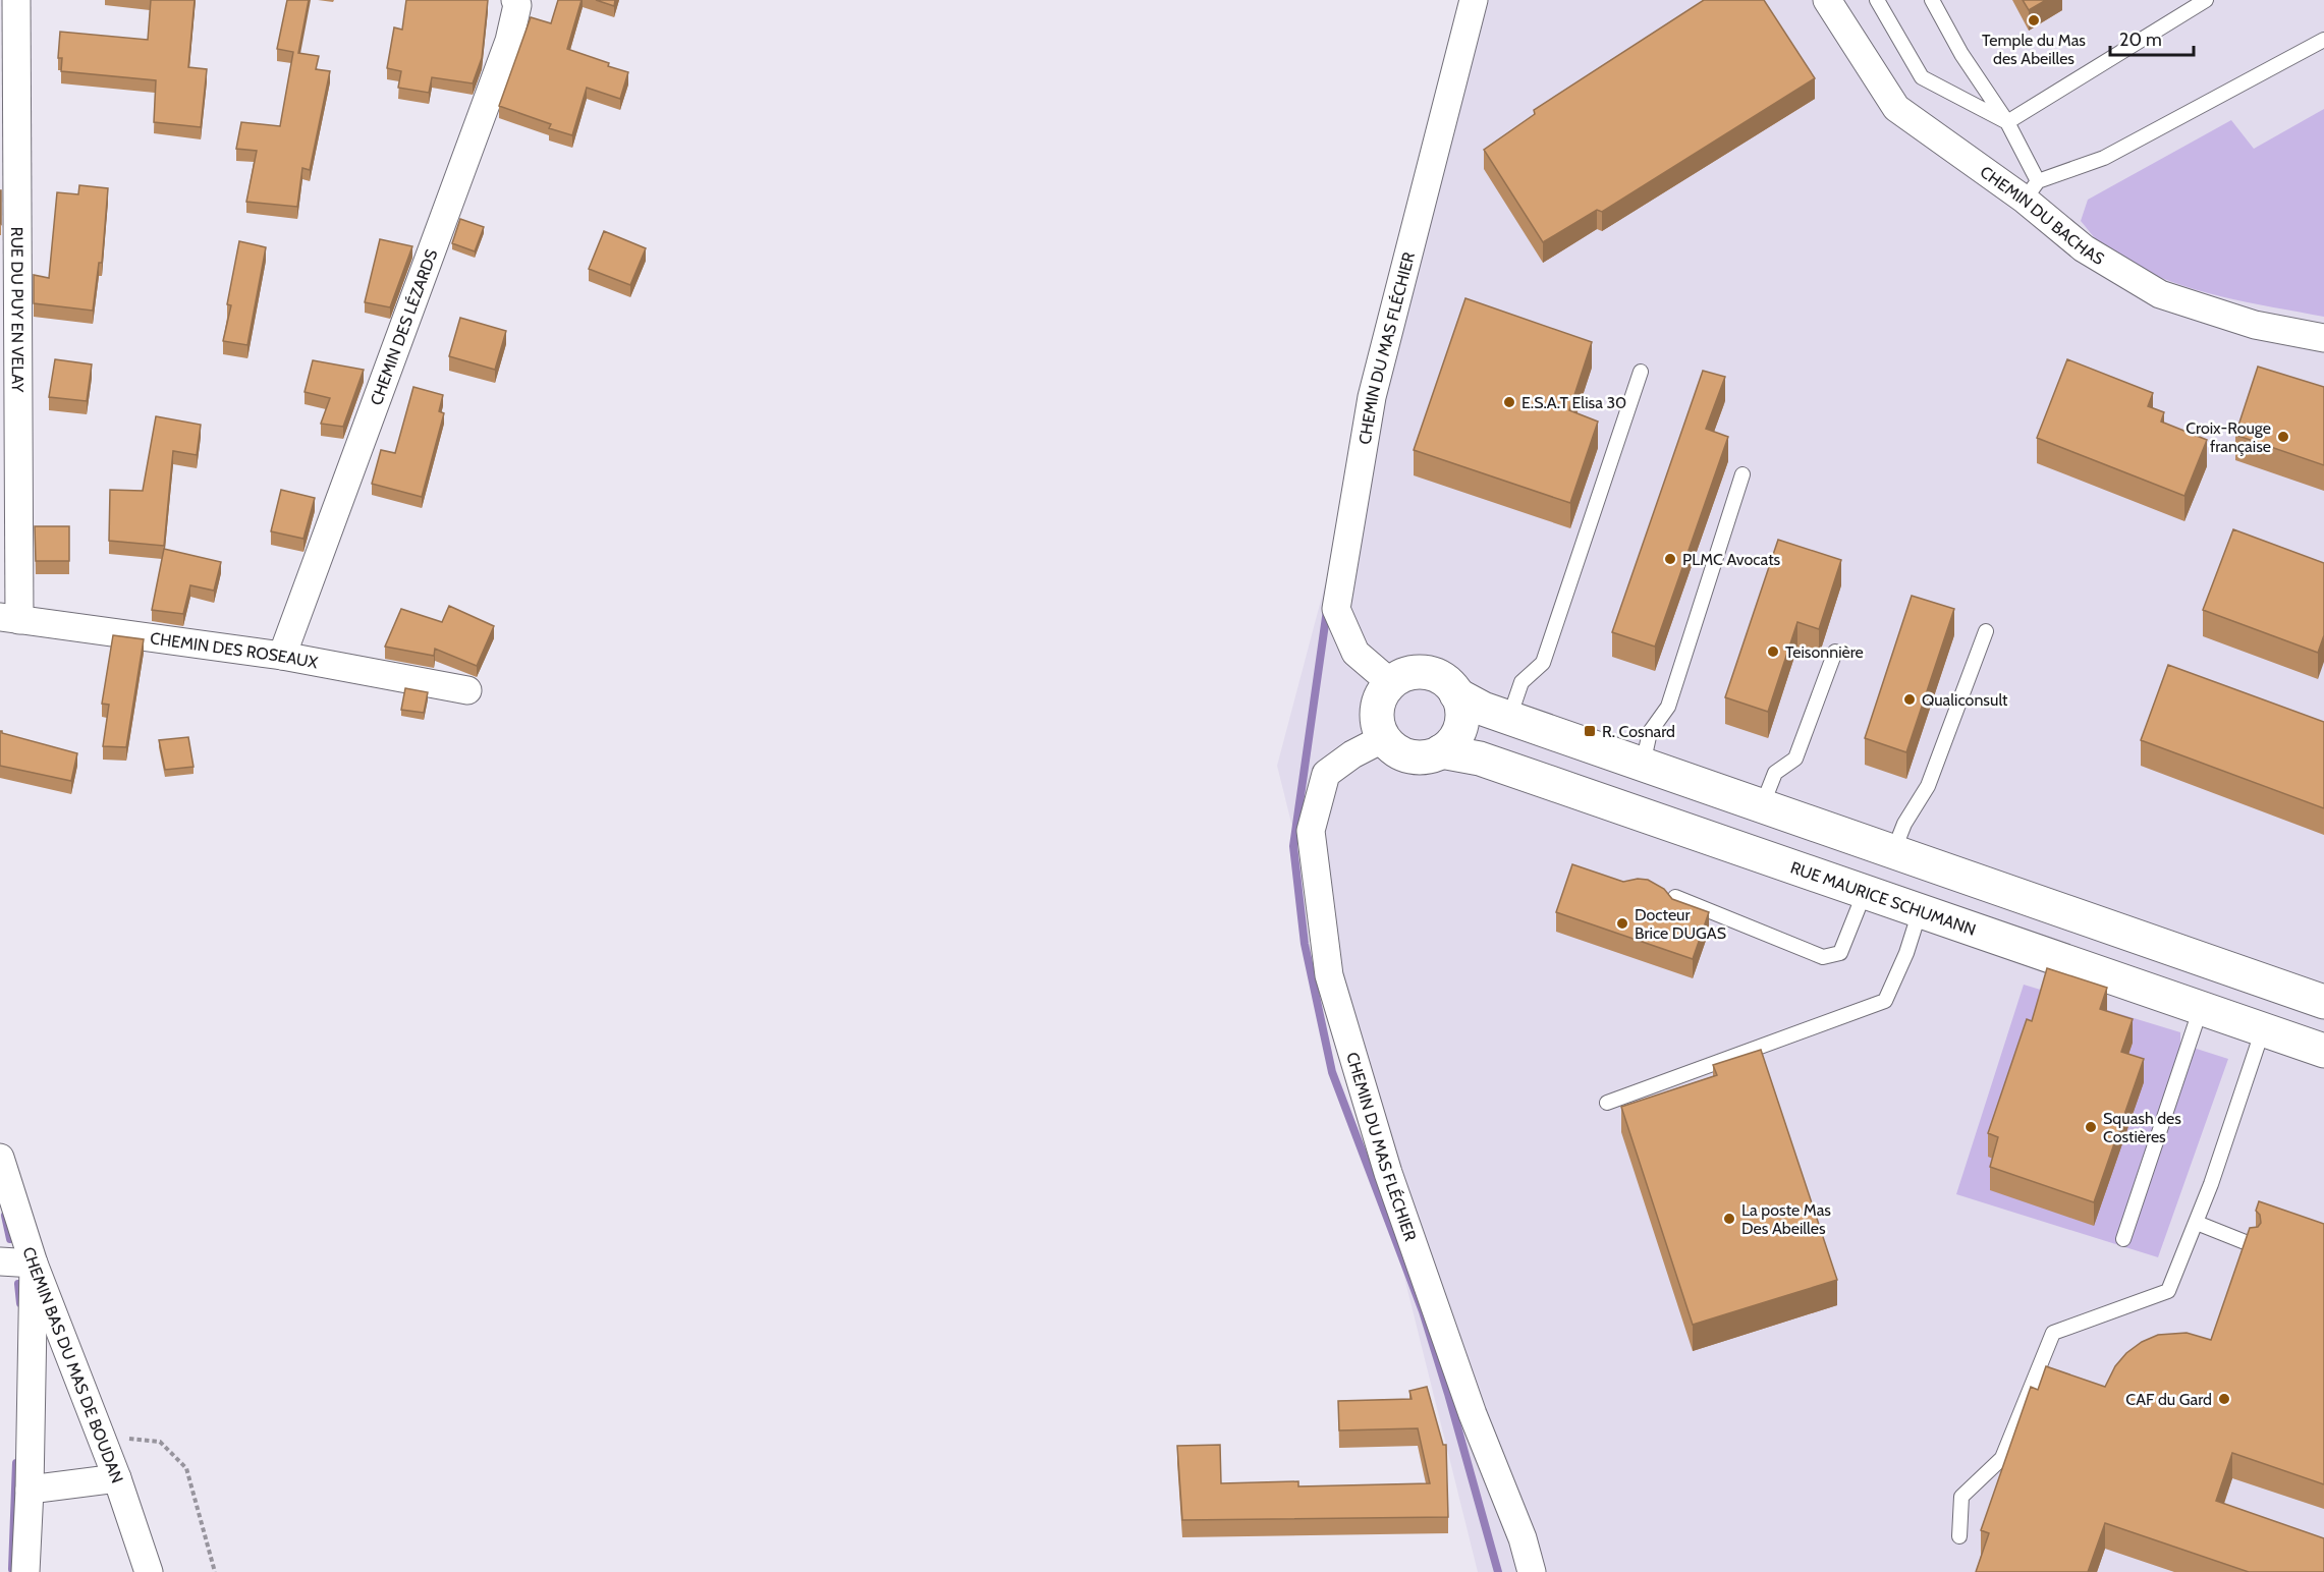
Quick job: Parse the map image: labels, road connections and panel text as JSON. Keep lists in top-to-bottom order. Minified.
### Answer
{"streets":{"main road":["RUE MAURICE SCHUMANN"],"street":["CHEMIN DU BACHAS","RUE DU PUY EN VELAY","CHEMIN DES LÉZARDS","CHEMIN DU MAS FLÉCHIER","CHEMIN DES ROSEAUX","CHEMIN BAS DU MAS DE BOUDAN"]},"crossings":[["RUE DU PUY EN VELAY","CHEMIN DES ROSEAUX"],["CHEMIN DES LÉZARDS","CHEMIN DES ROSEAUX"],["CHEMIN DU MAS FLÉCHIER","RUE MAURICE SCHUMANN"]],"places":{"other":["Temple du Mas des Abeilles","E.S.A.T Elisa 30","Croix-Rouge française","PLMC Avocats","Teisonnière","Qualiconsult","Docteur Brice DUGAS","Squash des Costières","La poste Mas Des Abeilles","CAF du Gard"],"transit":["R. Cosnard"]},"scale_bar":"20 m"}
